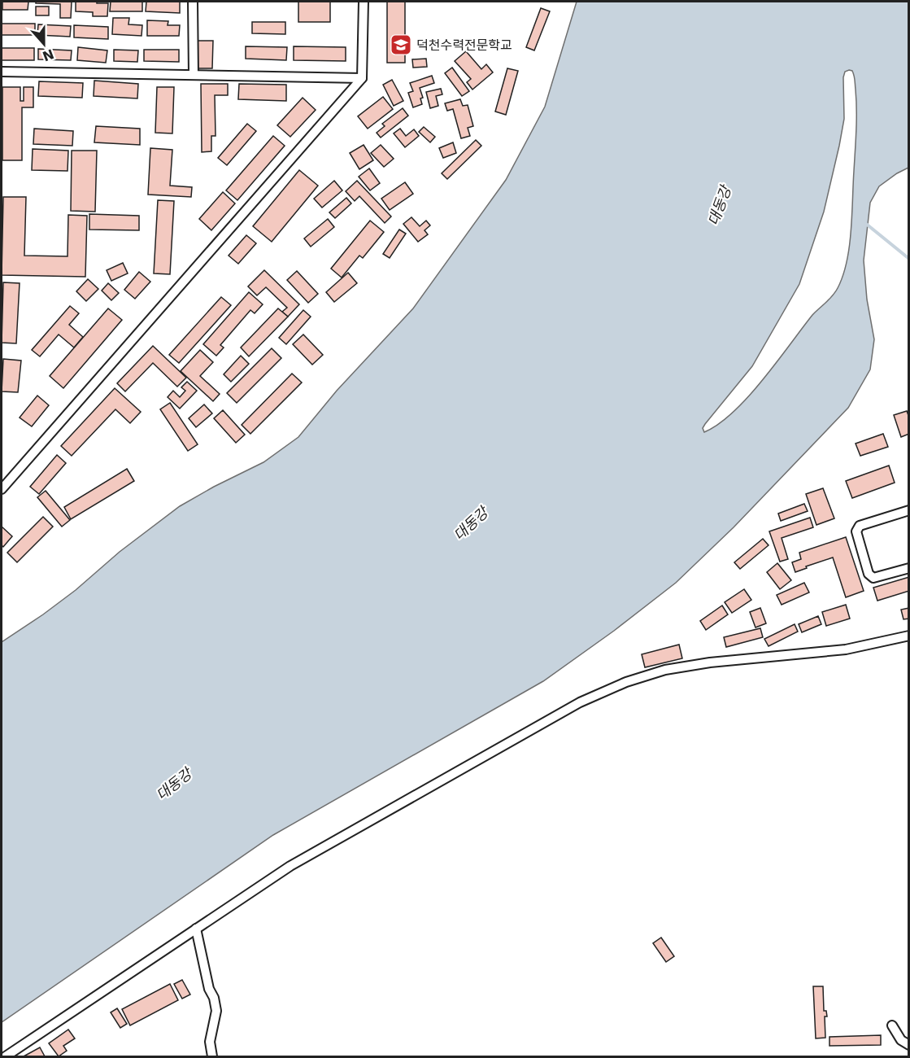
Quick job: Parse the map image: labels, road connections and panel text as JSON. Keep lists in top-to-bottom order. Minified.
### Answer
{"water":["대동강"],"places":{"school or university":["덕천수력전문학교"]},"north":"bottom"}
